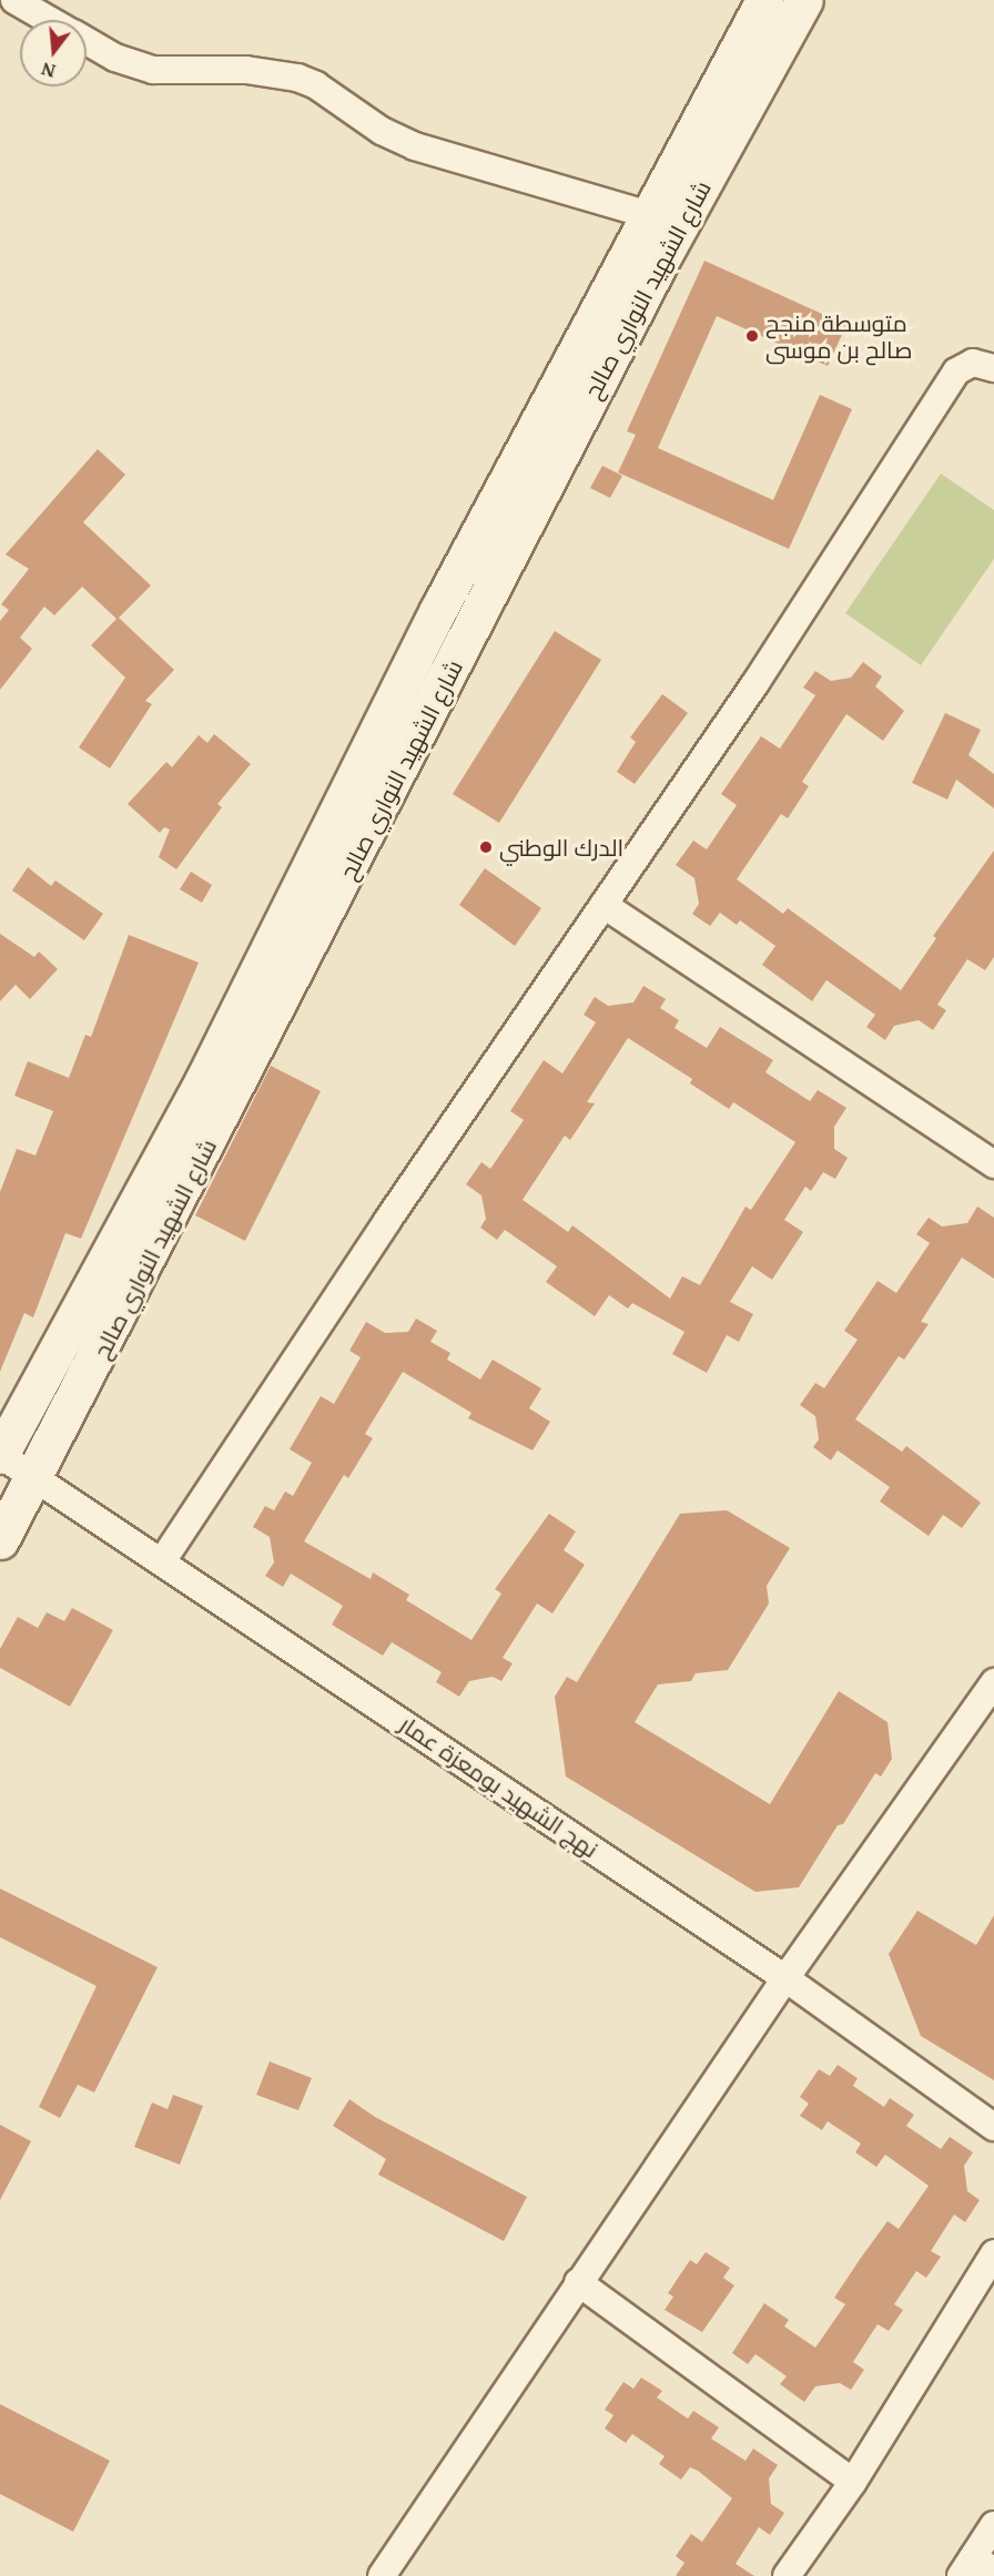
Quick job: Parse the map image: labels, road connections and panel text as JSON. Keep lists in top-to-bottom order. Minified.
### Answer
{"streets":{"street":["شارع الشهيد النواري صالح","نهج الشهيد بومعزة عمار"]},"crossings":[["شارع الشهيد النواري صالح","نهج الشهيد بومعزة عمار"]],"places":["متوسطة منجح صالح بن موسى","الدرك الوطني"],"north":"bottom"}
